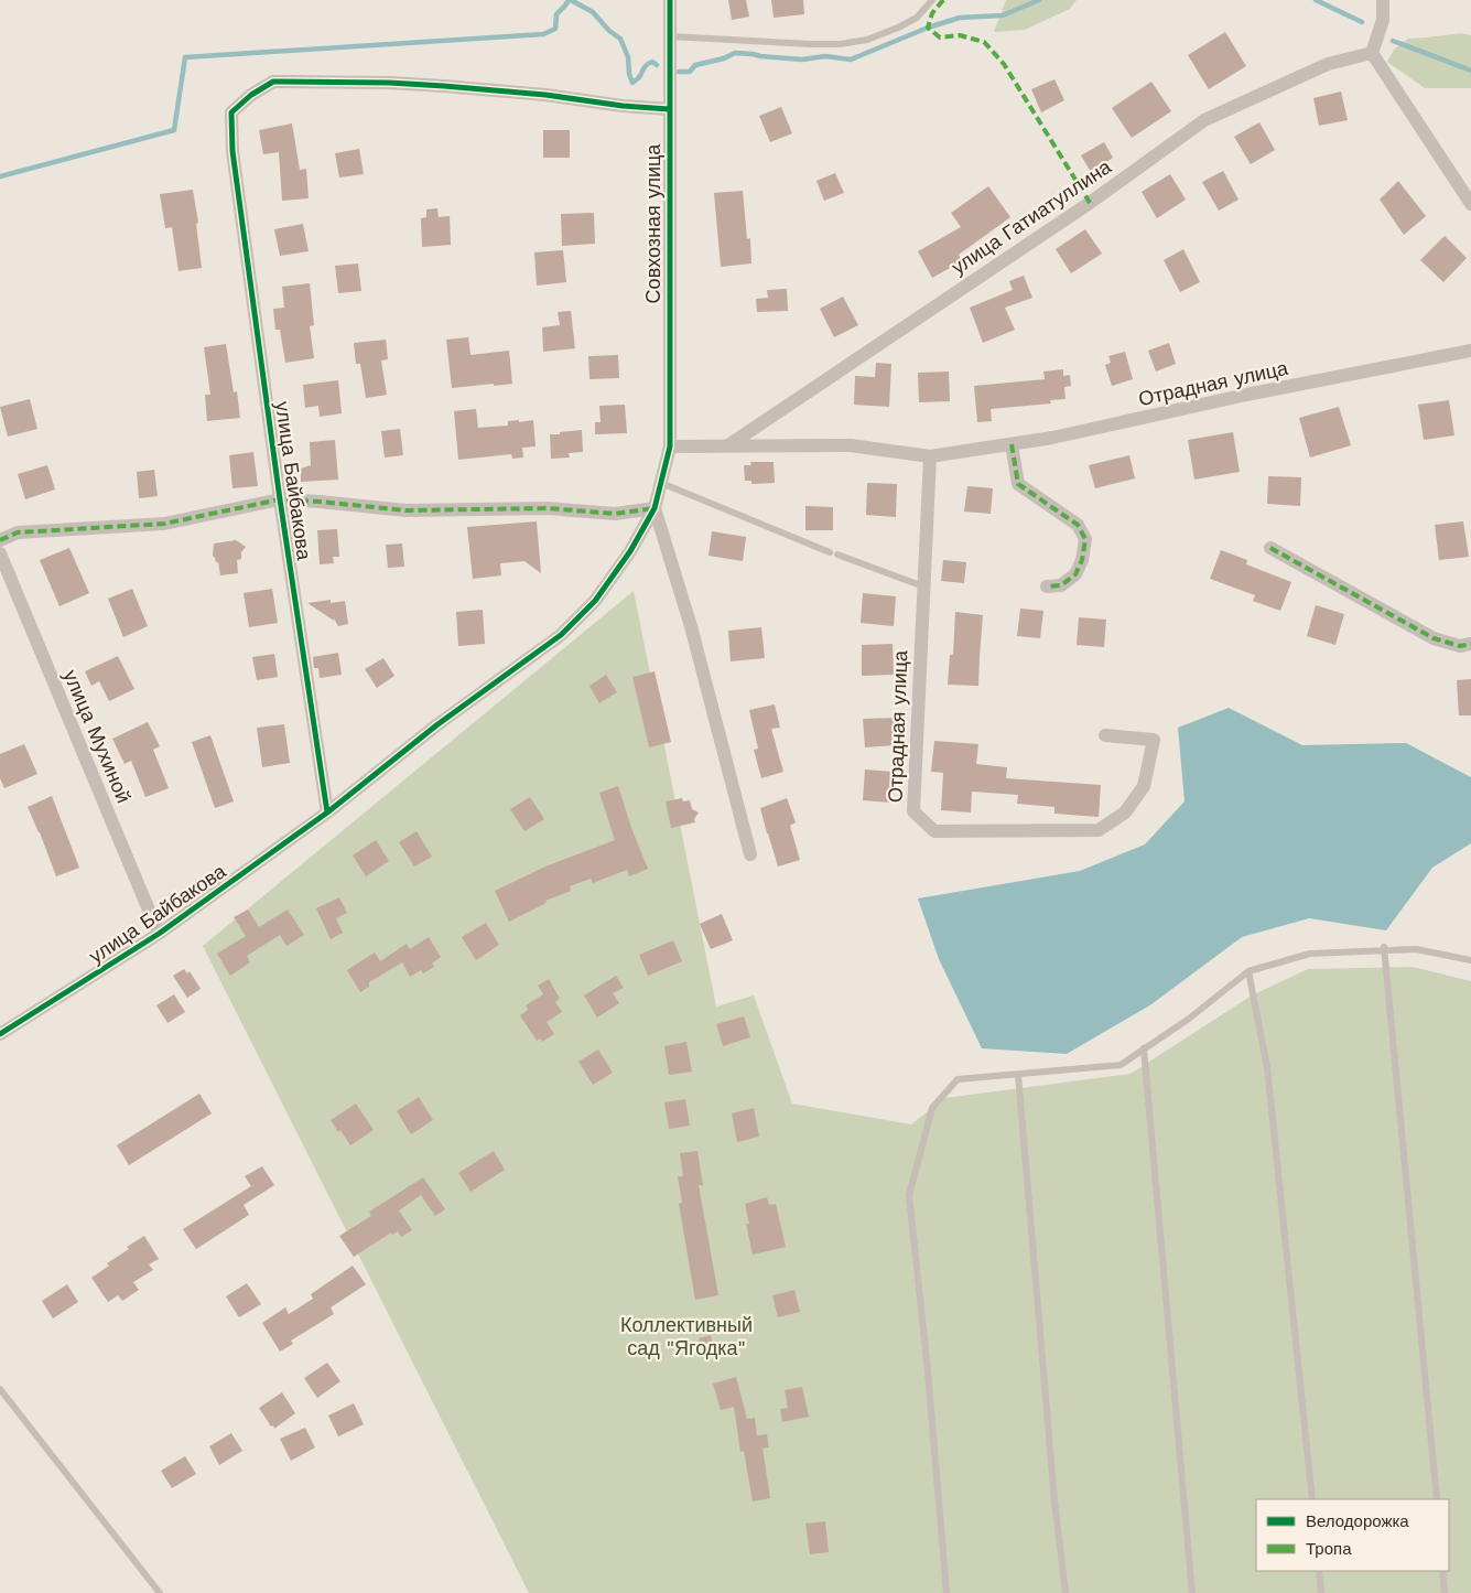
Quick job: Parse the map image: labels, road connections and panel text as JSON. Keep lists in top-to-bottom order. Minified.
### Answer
{"streets":{"street":["улица Гатиатуллина","Совхозная улица","Отрадная улица","улица Байбакова","улица Мухиной"]},"crossings":[["улица Гатиатуллина","Отрадная улица"],["Совхозная улица","Отрадная улица"],["Совхозная улица","улица Байбакова"],["Отрадная улица","улица Байбакова"],["улица Байбакова","улица Мухиной"]],"parks":["Коллективный сад \"Ягодка\""],"legend":["Велодорожка","Тропа"]}
